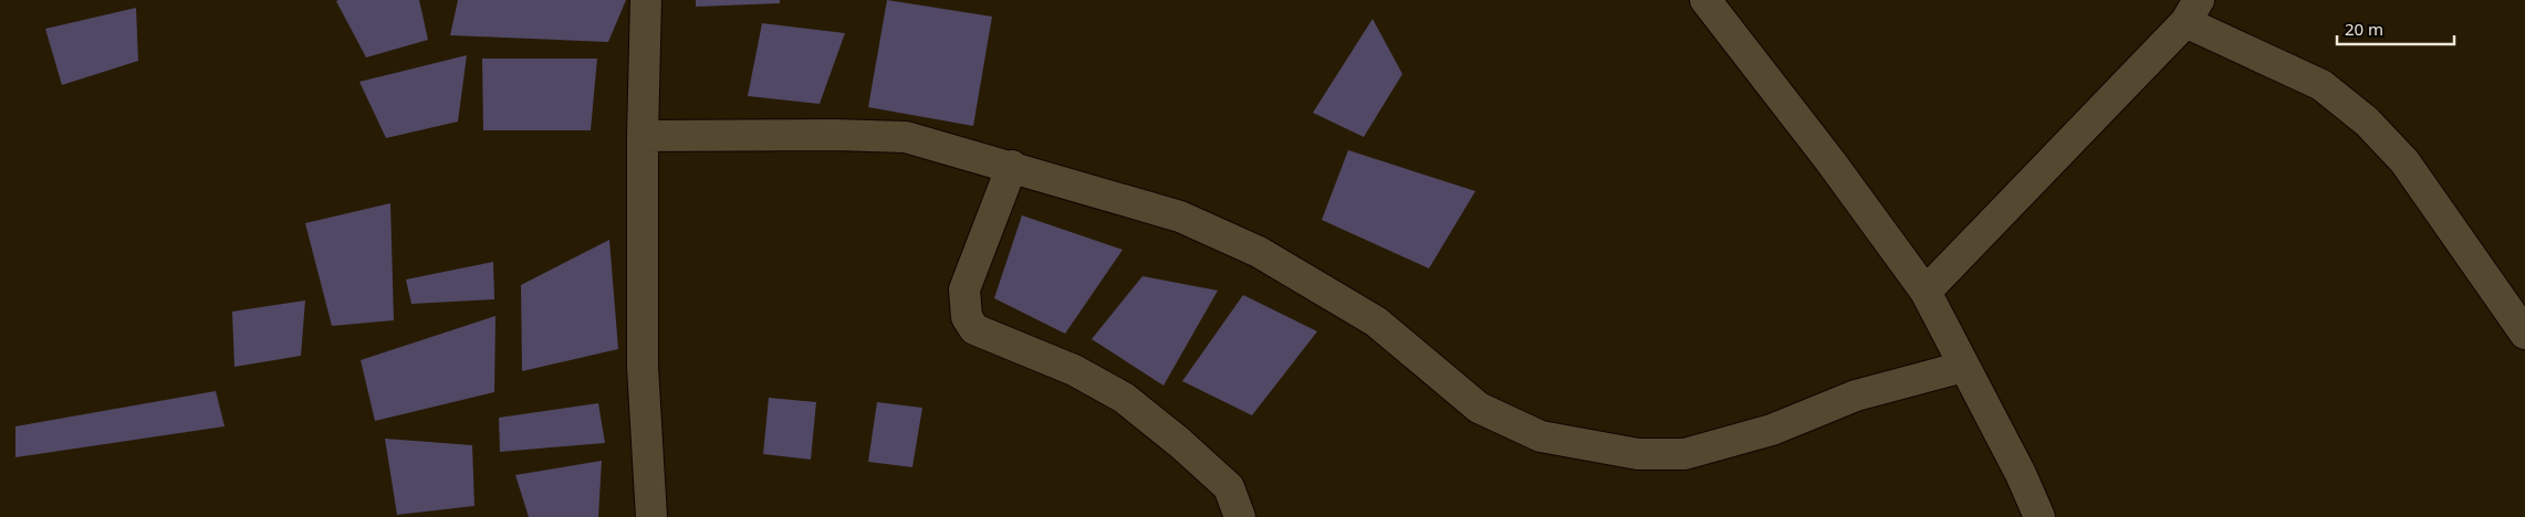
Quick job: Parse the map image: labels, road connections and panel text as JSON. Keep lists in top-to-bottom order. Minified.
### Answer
{"scale_bar":"20 m"}
